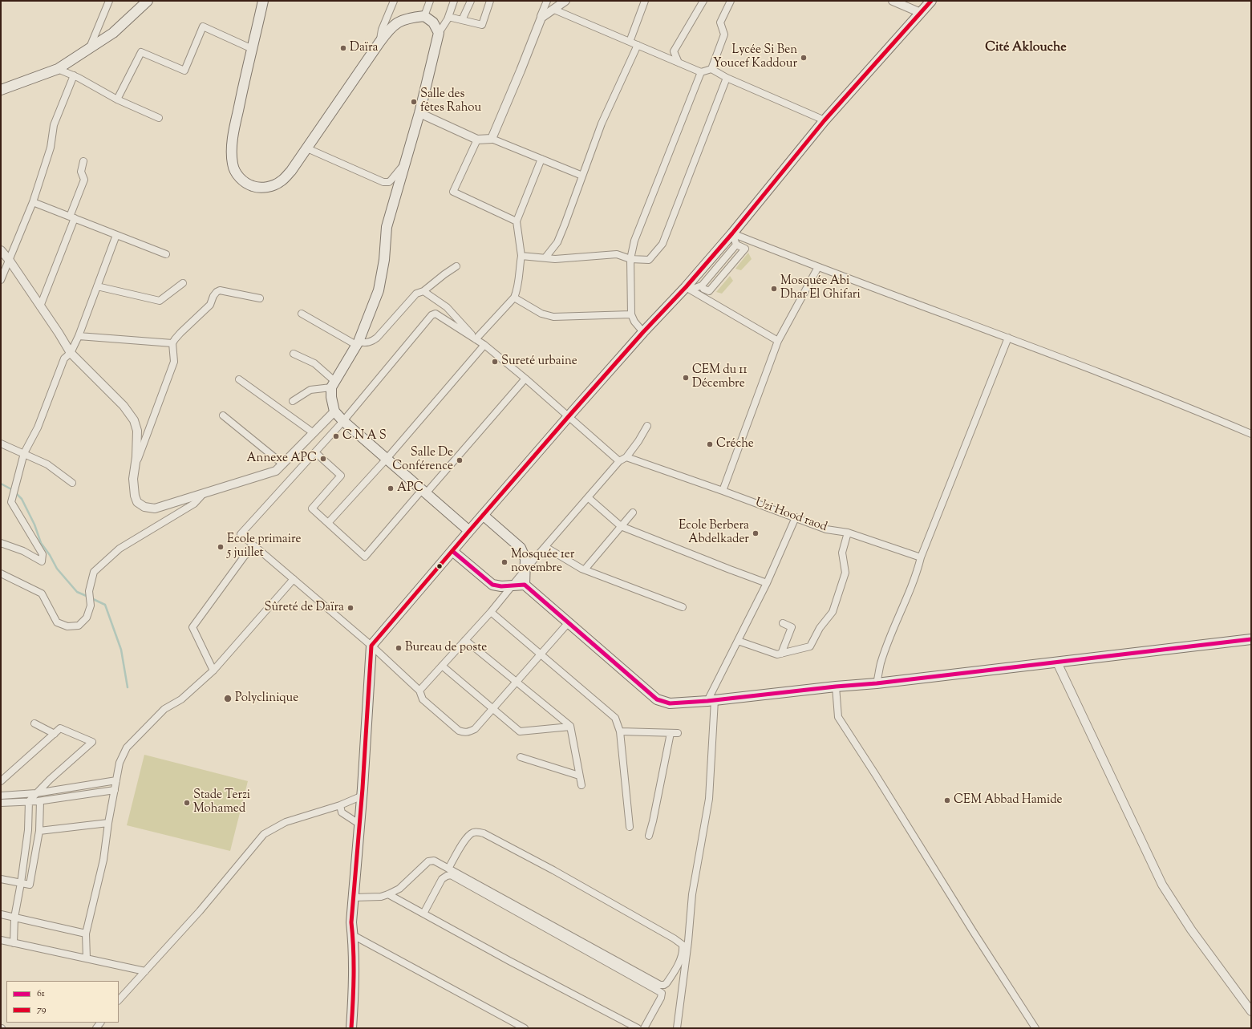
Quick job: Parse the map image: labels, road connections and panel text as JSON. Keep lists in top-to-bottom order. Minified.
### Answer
{"streets":{"street":["Uzi Hood raod"]},"districts":["Cité Aklouche"],"places":["Daïra","Lycée Si Ben Youcef Kaddour","Salle des fêtes Rahou","Mosquée Abi Dhar El Ghifari","Sureté urbaine","CEM du 11 Décembre","C N A S","Créche","Annexe APC","Salle De Conférence","APC","Ecole Berbera Abdelkader","Ecole primaire 5 juillet","Mosquée 1er novembre","Sûreté de Daïra","Bureau de poste","Polyclinique","CEM Abbad Hamide","Stade Terzi Mohamed"],"lines":["transit line 79","transit line 61"],"legend":["61","79"]}
